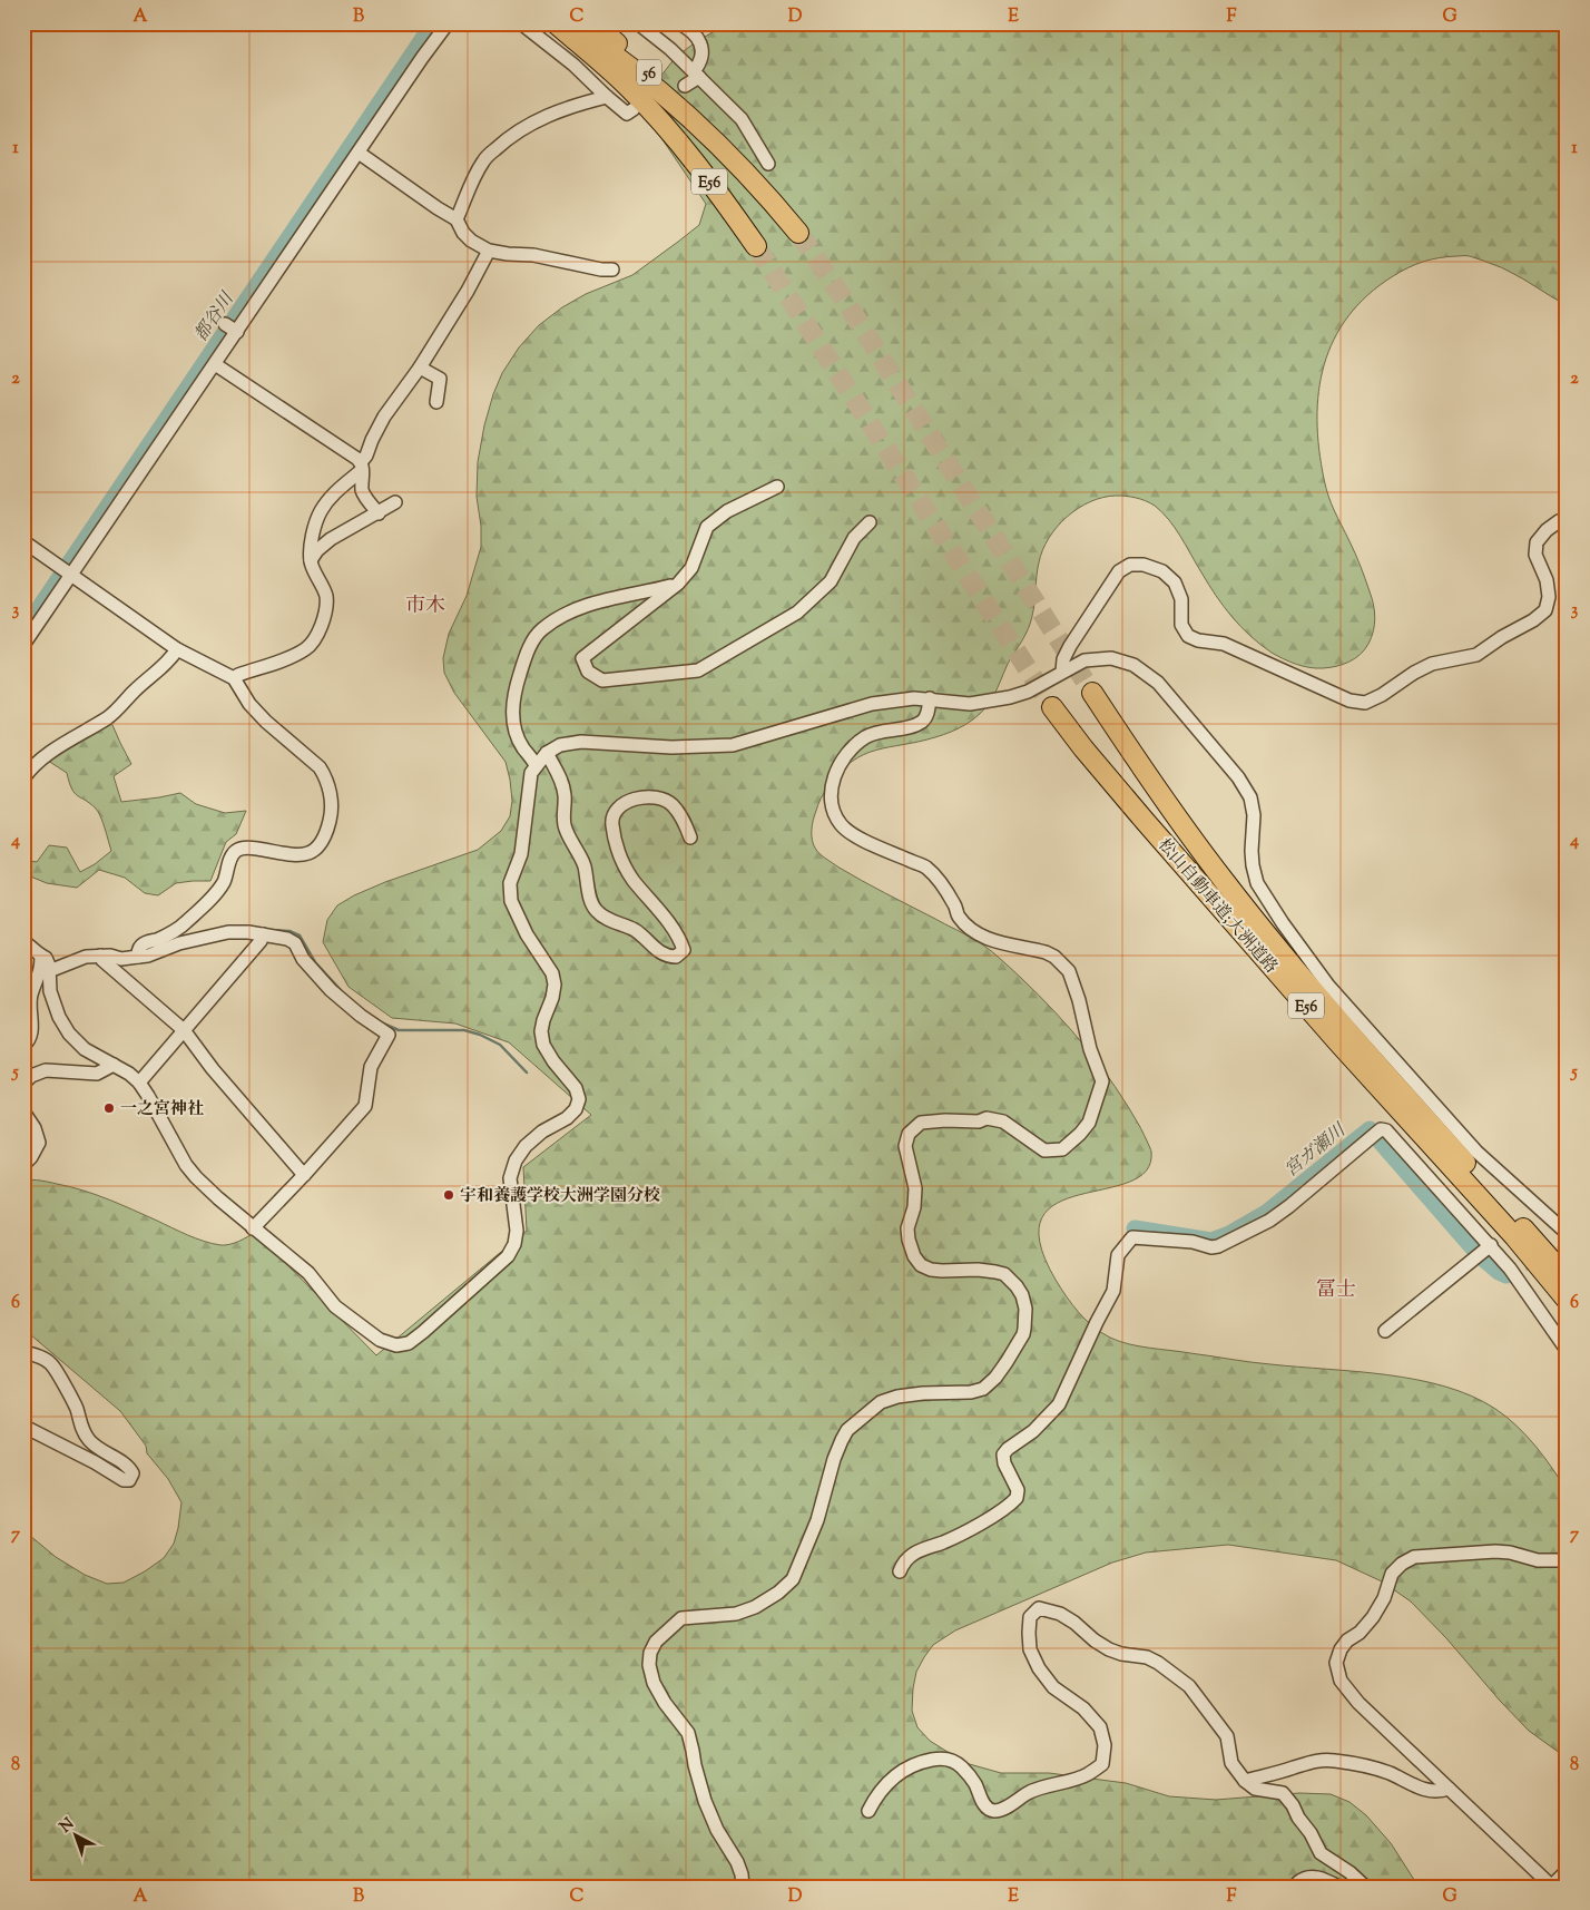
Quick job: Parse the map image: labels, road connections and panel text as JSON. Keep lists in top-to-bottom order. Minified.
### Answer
{"streets":{"highway":["56","E56","松山自動車道;大洲道路"]},"crossings":[["56","E56"]],"districts":["市木","冨士"],"water":["都谷川","宮ガ瀬川"],"places":["一之宮神社","宇和養護学校大洲学園分校"],"north":"top left","grid":{"columns":["A","B","C","D","E","F","G"],"rows":["1","2","3","4","5","6","7","8"]}}
